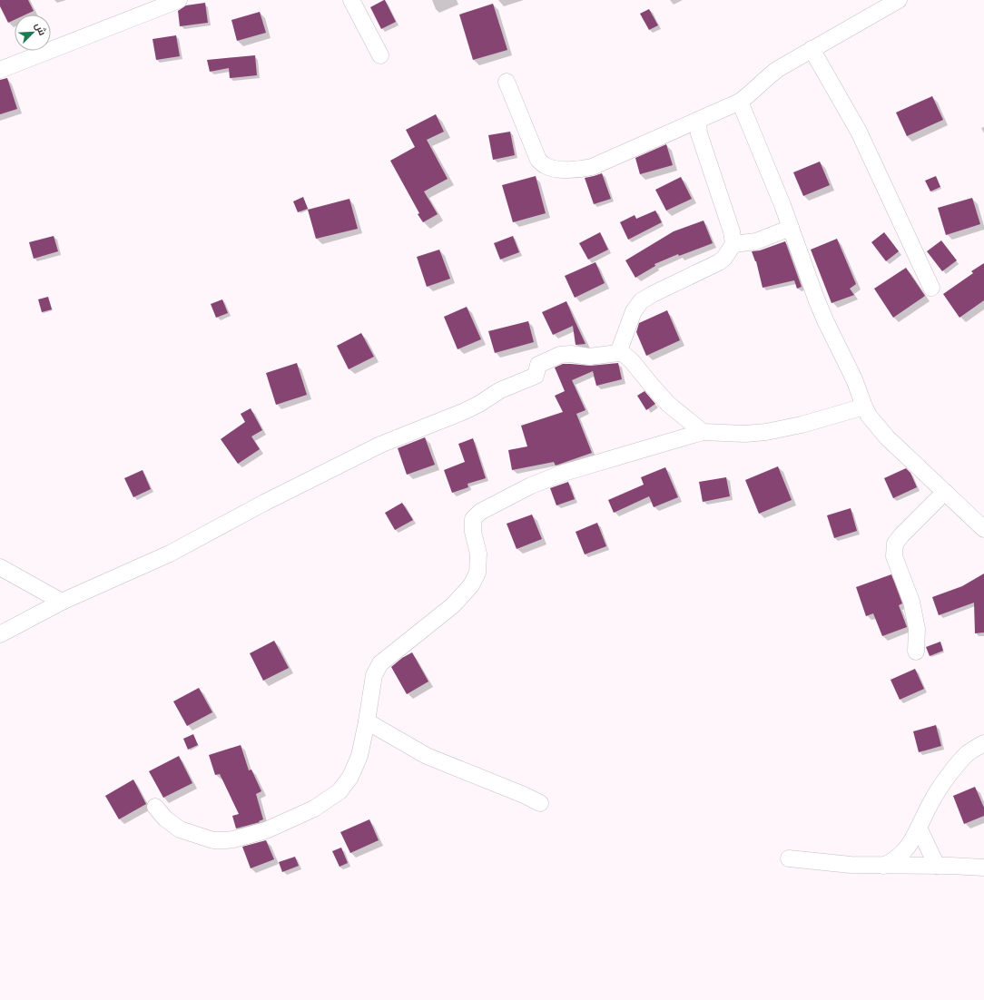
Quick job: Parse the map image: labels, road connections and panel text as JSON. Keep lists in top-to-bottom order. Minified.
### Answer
{"north":"top right"}
